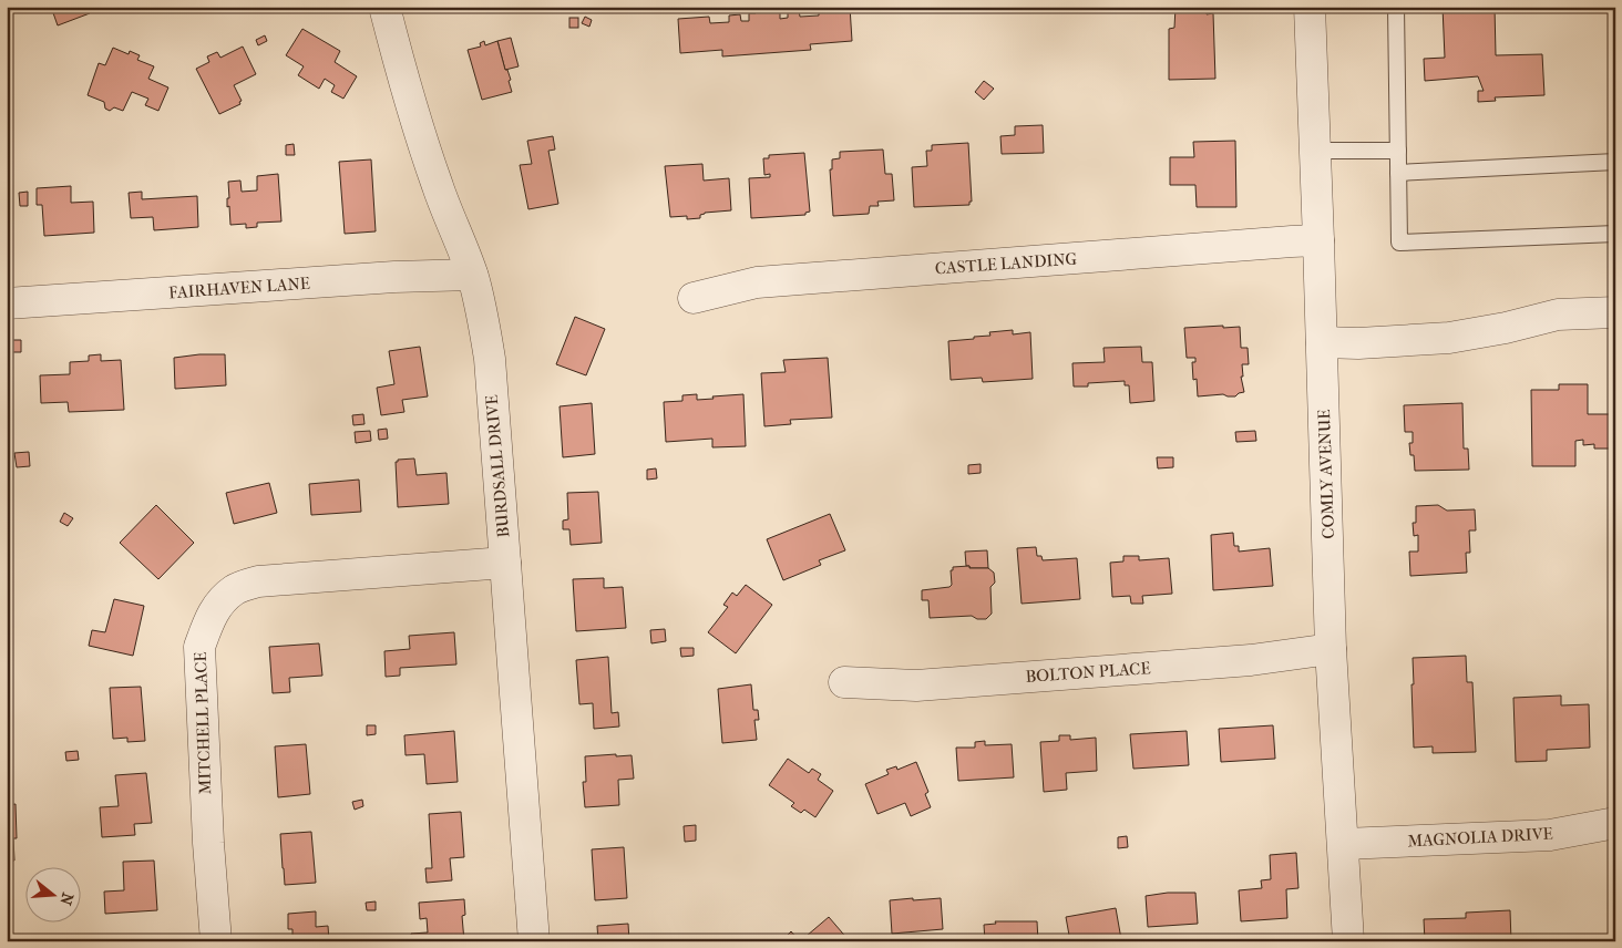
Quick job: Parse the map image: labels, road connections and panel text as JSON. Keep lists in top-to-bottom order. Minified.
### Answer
{"streets":{"street":["CASTLE LANDING","FAIRHAVEN LANE","BURDSALL DRIVE","COMLY AVENUE","BOLTON PLACE","MITCHELL PLACE","MAGNOLIA DRIVE"]},"crossings":[["CASTLE LANDING","COMLY AVENUE"],["FAIRHAVEN LANE","BURDSALL DRIVE"],["BURDSALL DRIVE","MITCHELL PLACE"],["COMLY AVENUE","BOLTON PLACE"],["COMLY AVENUE","MAGNOLIA DRIVE"]],"north":"right"}
